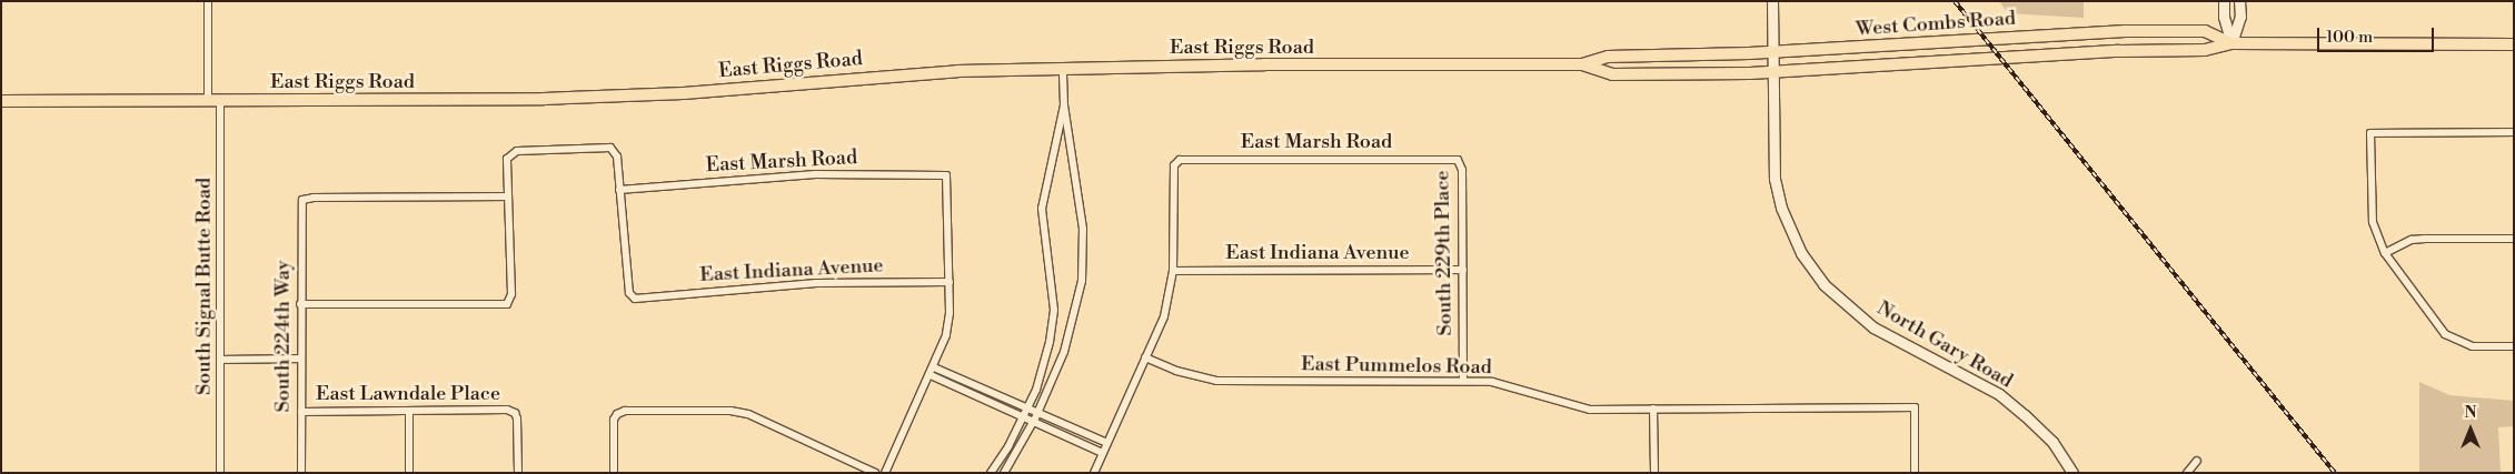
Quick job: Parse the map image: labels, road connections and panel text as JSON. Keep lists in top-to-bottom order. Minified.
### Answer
{"streets":{"main road":["West Combs Road","East Riggs Road","North Gary Road"],"street":["East Marsh Road","East Indiana Avenue","South 229th Place","South Signal Butte Road","South 224th Way","East Pummelos Road","East Lawndale Place"]},"crossings":[["West Combs Road","East Riggs Road"],["West Combs Road","North Gary Road"],["East Riggs Road","South Signal Butte Road"],["East Riggs Road","North Gary Road"],["East Marsh Road","East Indiana Avenue"],["East Marsh Road","South 229th Place"],["East Indiana Avenue","South 229th Place"],["South 229th Place","East Pummelos Road"],["South 224th Way","East Lawndale Place"]],"scale_bar":"100 m","north":"top"}
